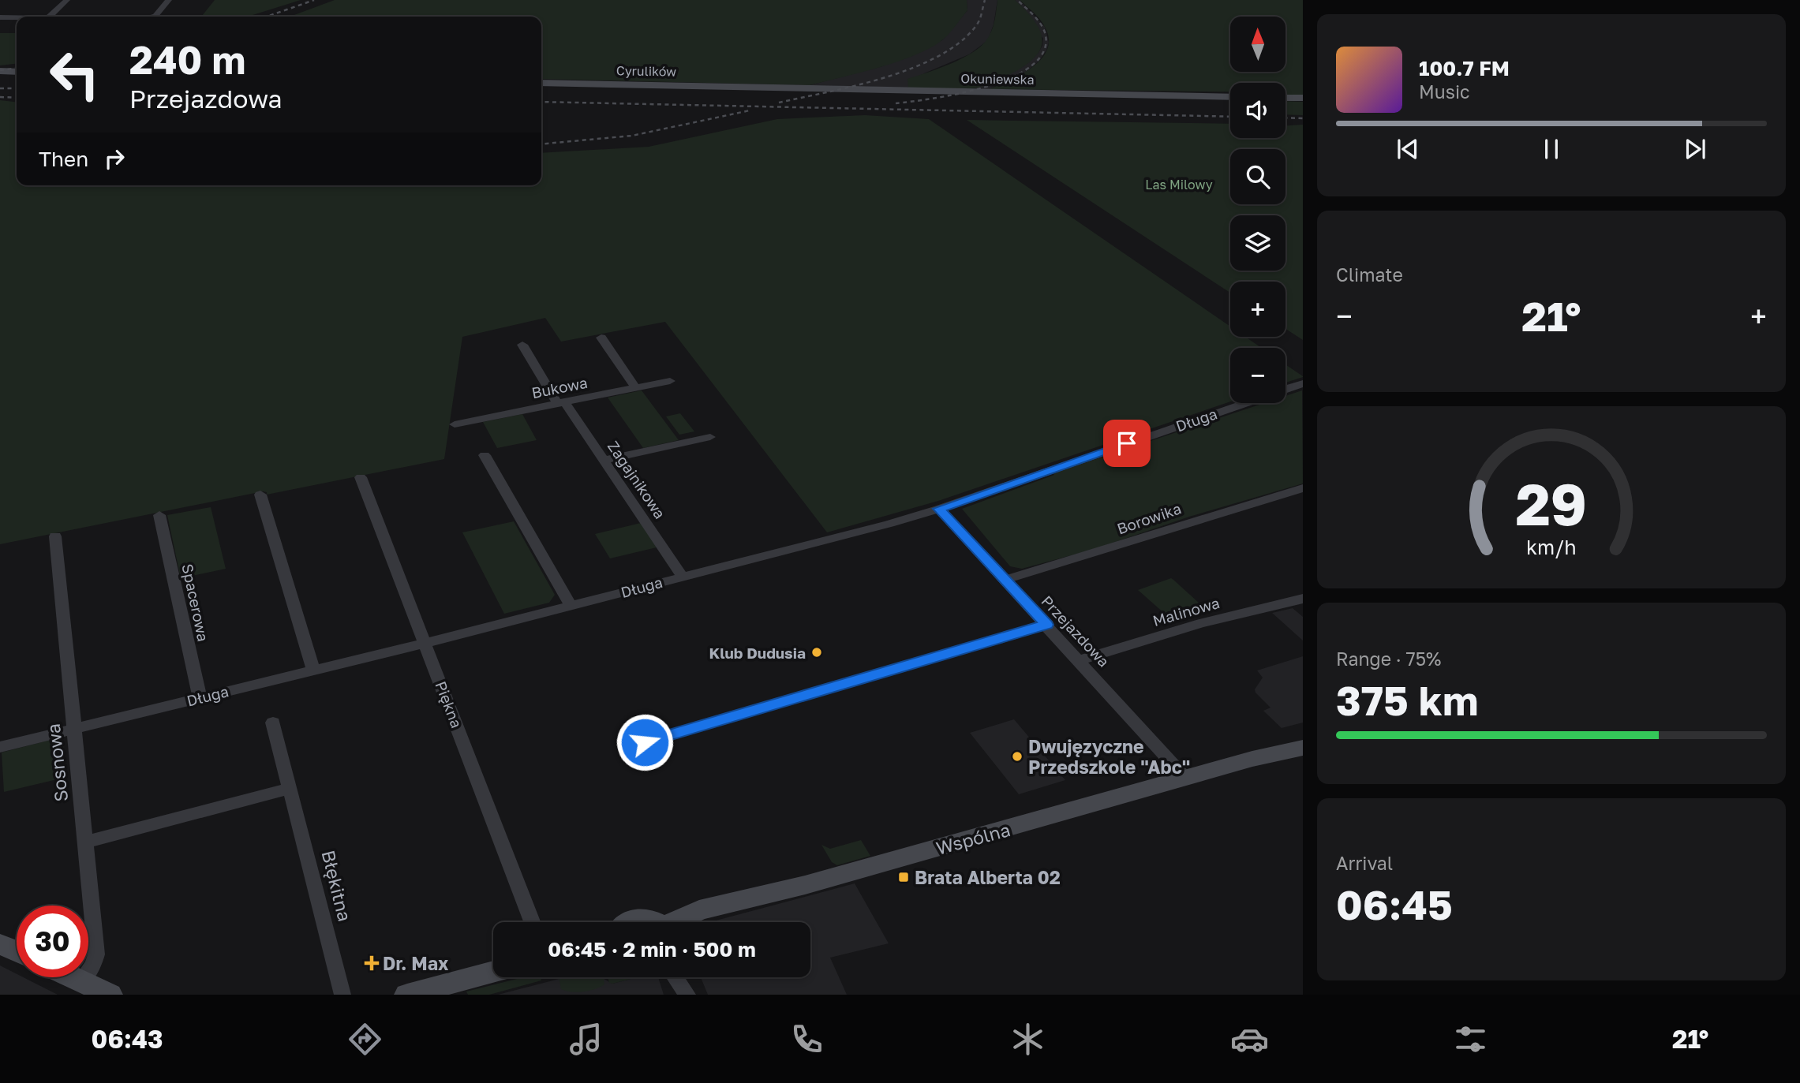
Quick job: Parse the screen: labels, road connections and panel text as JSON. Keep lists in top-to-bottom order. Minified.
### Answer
{"streets":{"main road":["Cyrulików","Okuniewska","Wspólna"],"street":["Bukowa","Długa","Zagajnikowa","Borowika","Spacerowa","Malinowa","Przejazdowa","Piękna","Sosnowa","Błękitna"]},"crossings":[["Cyrulików","Okuniewska"],["Bukowa","Zagajnikowa"],["Długa","Zagajnikowa"],["Długa","Spacerowa"],["Długa","Przejazdowa"],["Długa","Piękna"],["Długa","Sosnowa"],["Borowika","Przejazdowa"],["Malinowa","Przejazdowa"],["Przejazdowa","Wspólna"]],"parks":["Las Milowy"],"places":{"other":["Klub Dudusia","Dwujęzyczne Przedszkole \"Abc\""],"transit":["Brata Alberta 02"],"health":["Dr. Max"]},"north":"top","page":{"map_buttons":["+","−"],"turn":["240 m","Przejazdowa"],"song":["100.7 FM","Music"],"then":"Then","tile":["Climate",["Range · 75%","375 km"],["Arrival","06:45"]],"heat":["−","21°","+"],"limit":"30","trip":"06:45 · 2 min · 500 m","tabs":["06:43","21°"],"gauge":["29","km/h"]}}
